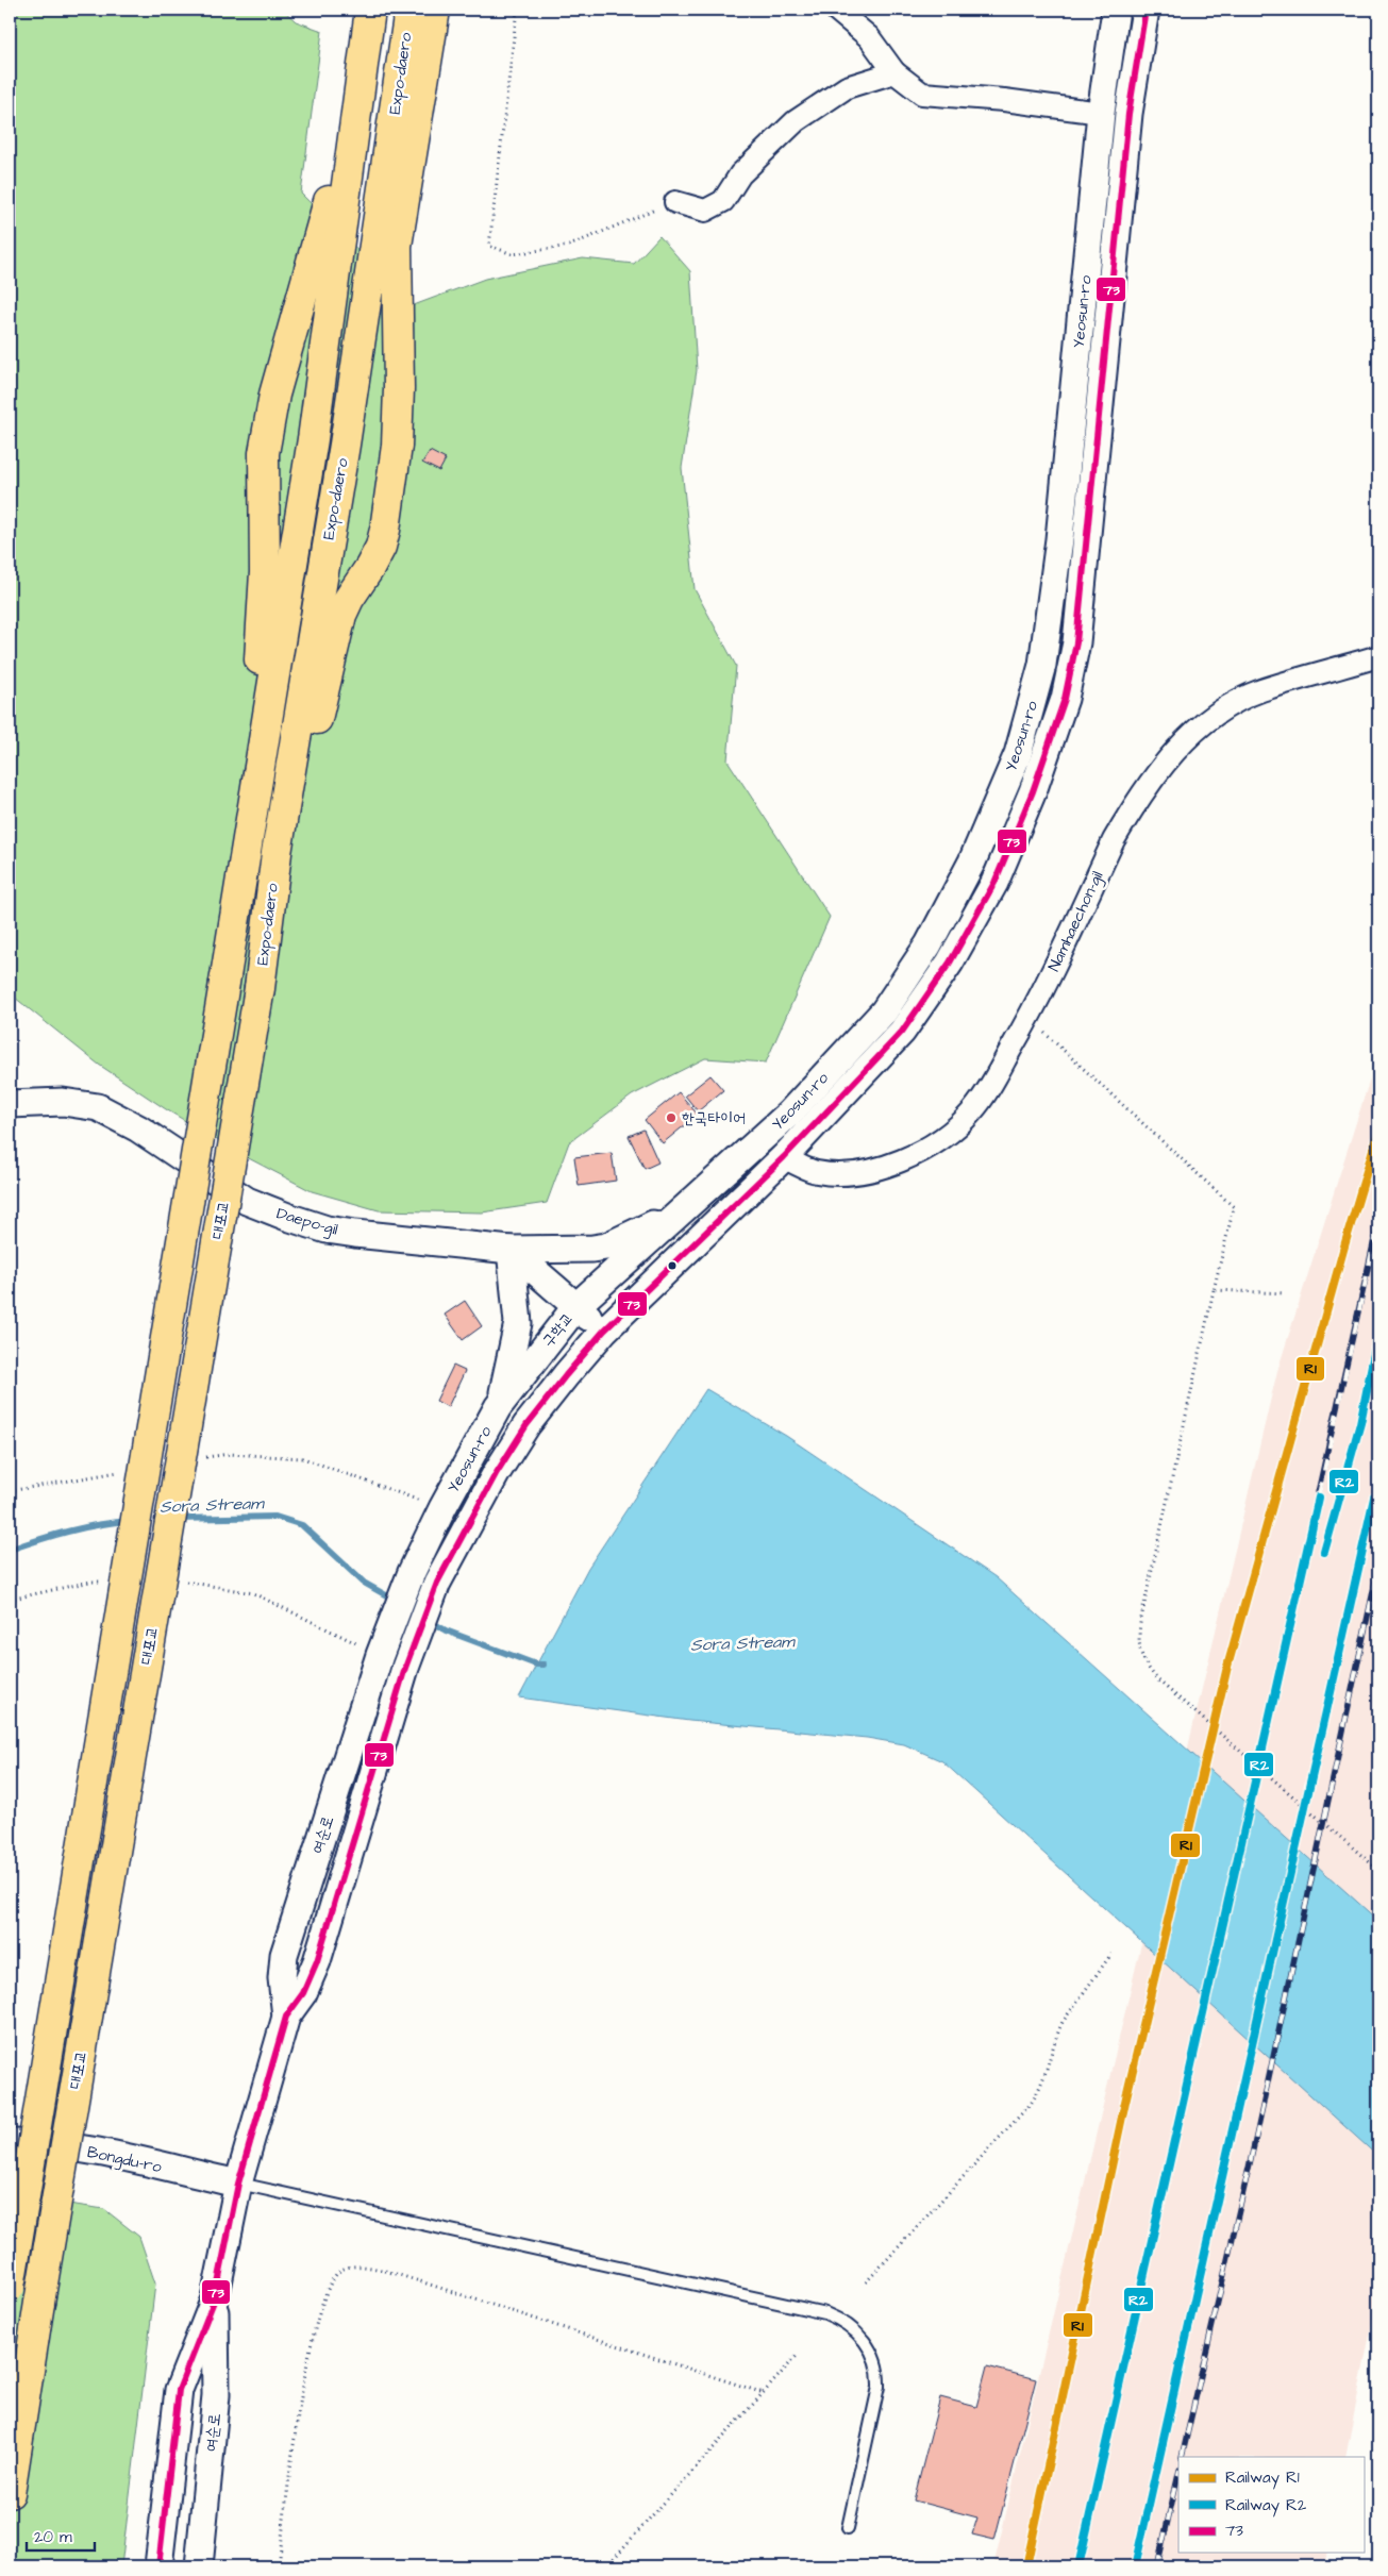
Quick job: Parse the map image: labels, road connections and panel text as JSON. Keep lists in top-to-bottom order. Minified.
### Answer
{"streets":{"highway":["Expo-daero","대포교"],"street":["Yeosun-ro","Namhaechon-gil","Daepo-gil","구학교","여순로","Bongdu-ro"]},"crossings":[["Expo-daero","대포교"],["Yeosun-ro","Namhaechon-gil"],["Yeosun-ro","Daepo-gil"],["Yeosun-ro","구학교"],["Yeosun-ro","여순로"],["여순로","Bongdu-ro"]],"water":["Sora Stream"],"places":["한국타이어"],"lines":["transit line 73","rail line R1","rail line R2"],"legend":["Railway R1","Railway R2","73"],"scale_bar":"20 m"}
